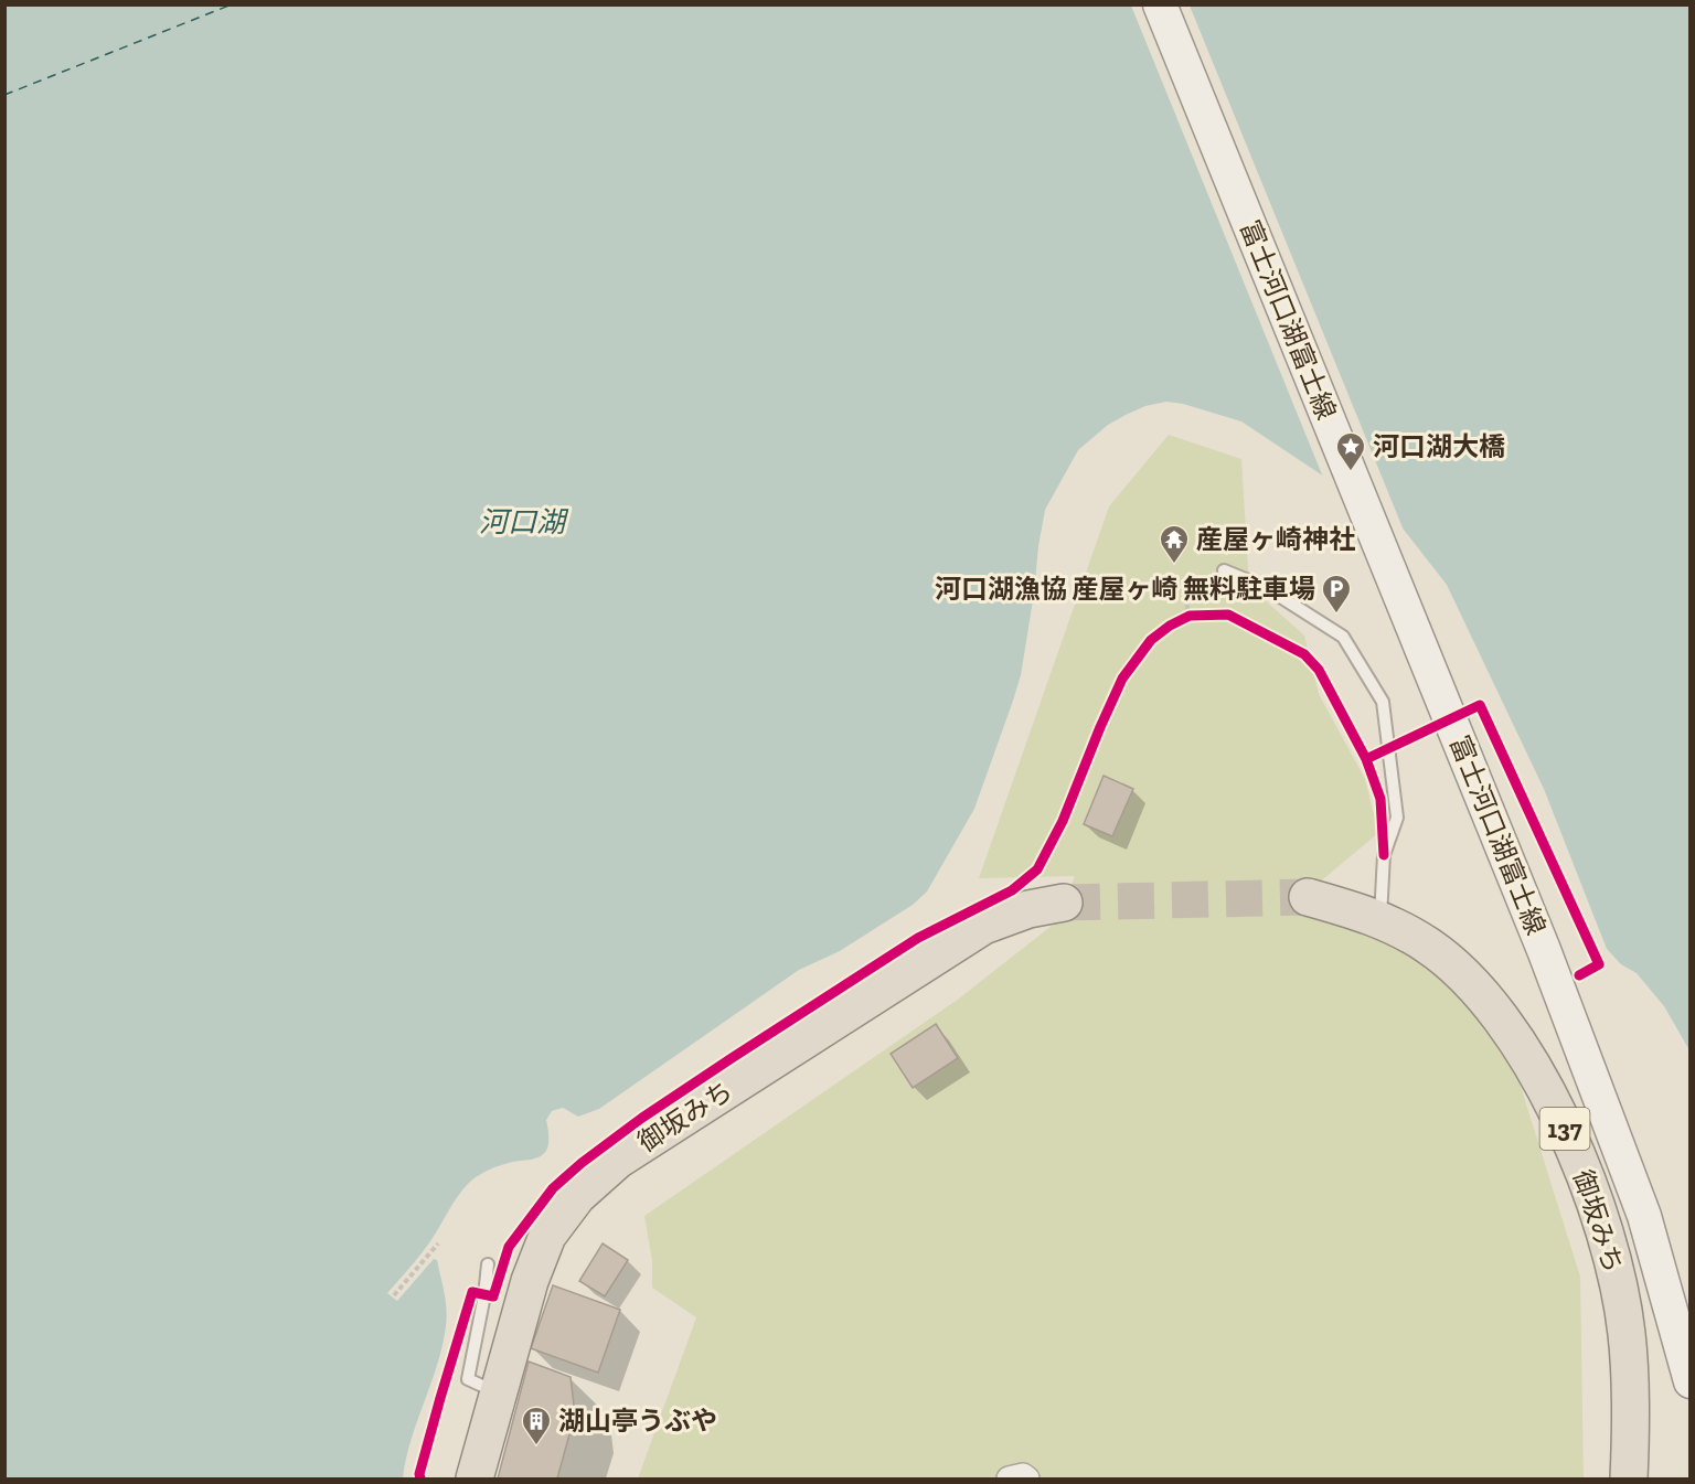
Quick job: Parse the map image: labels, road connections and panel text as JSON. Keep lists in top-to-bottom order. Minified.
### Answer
{"streets":{"highway":["御坂みち","137"],"main road":["富士河口湖富士線"]},"water":["河口湖"],"places":{"place":["河口湖大橋"],"temple":["産屋ヶ崎神社"],"parking":["河口湖漁協 産屋ヶ崎 無料駐車場"],"building":["湖山亭うぶや"]}}
